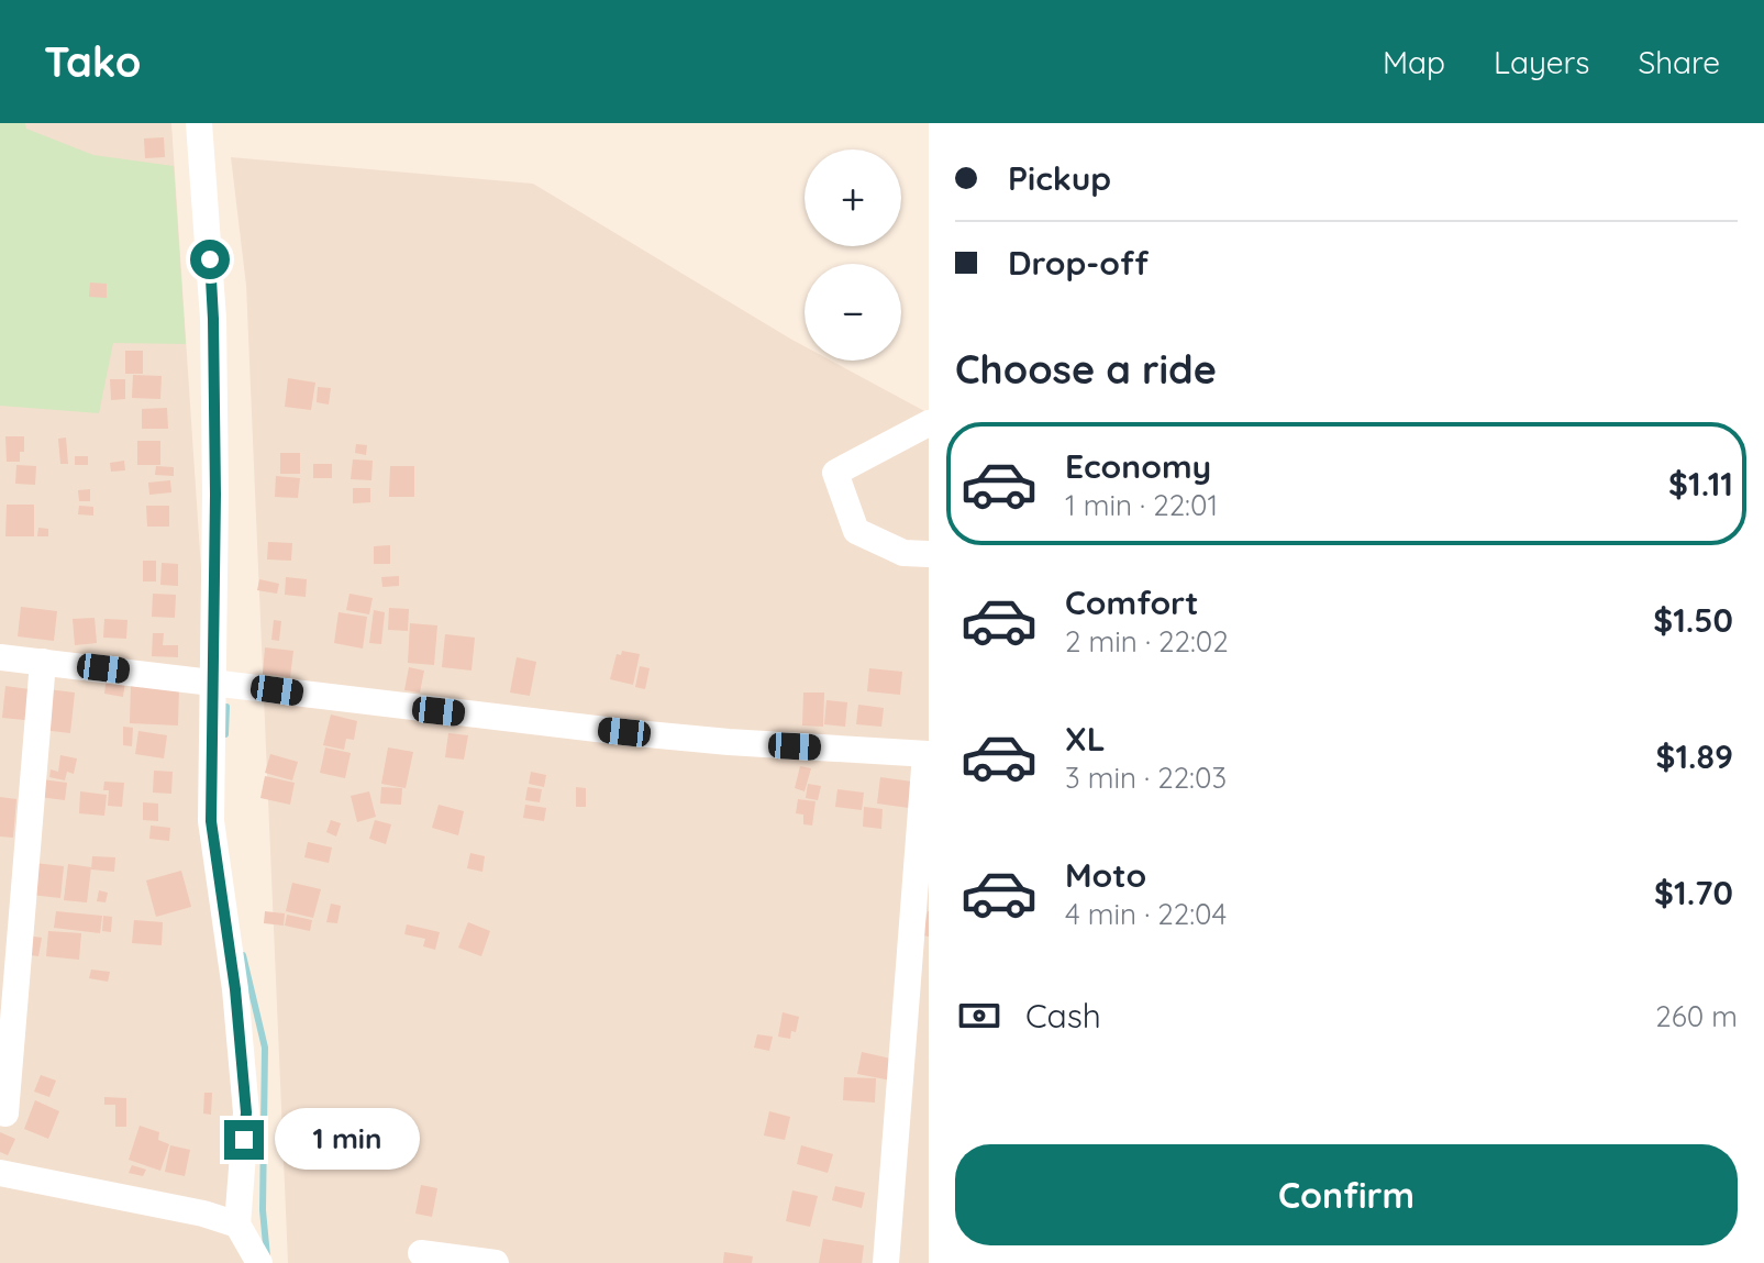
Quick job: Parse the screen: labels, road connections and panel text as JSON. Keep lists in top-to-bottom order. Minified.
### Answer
{"page":{"header":"Tako","nav":["Map","Layers","Share"],"banner":["Pickup","Drop-off"],"map_buttons":["+","−"],"heading":"Choose a ride","list":[{"name":"Economy","note":"1 min · 22:01","value":"$1.11"},{"name":"Comfort","note":"2 min · 22:02","value":"$1.50"},{"name":"XL","note":"3 min · 22:03","value":"$1.89"},{"name":"Moto","note":"4 min · 22:04","value":"$1.70"}],"pay":["Cash","260 m"],"bubble":"1 min","buttons":"Confirm"}}
